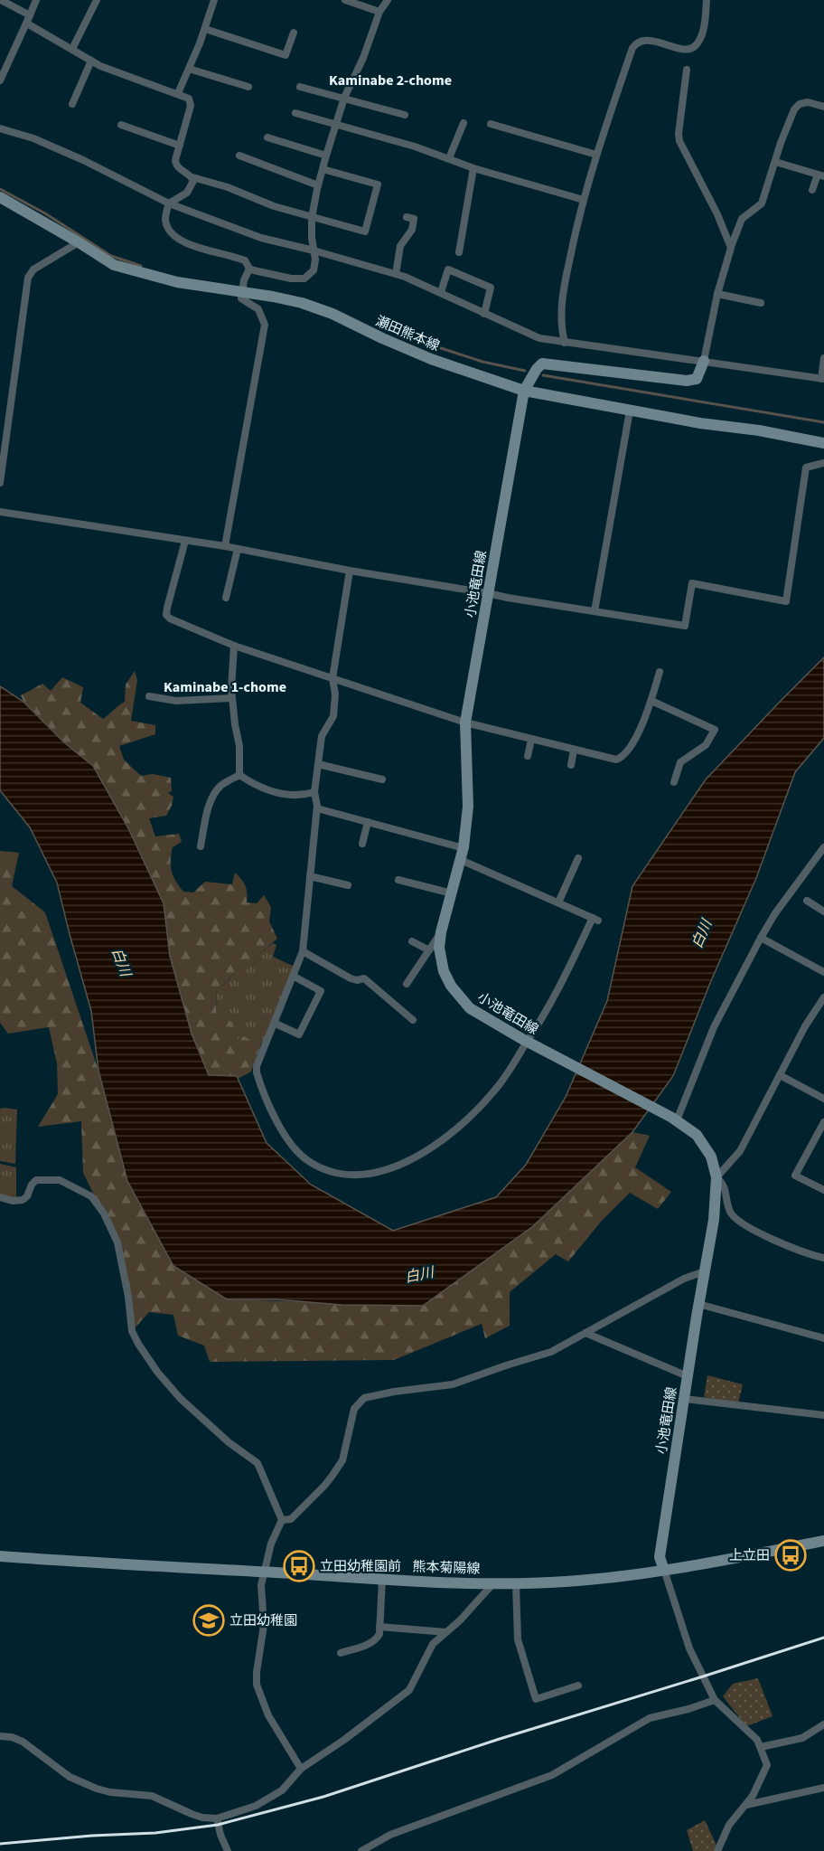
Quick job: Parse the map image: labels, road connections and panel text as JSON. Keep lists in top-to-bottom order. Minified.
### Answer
{"streets":{"main road":["瀬田熊本線","小池竜田線","熊本菊陽線"]},"crossings":[["瀬田熊本線","小池竜田線"],["小池竜田線","熊本菊陽線"]],"districts":["Kaminabe 2-chome","Kaminabe 1-chome"],"water":["白川"],"places":{"bus stop":["上立田","立田幼稚園前"],"school or university":["立田幼稚園"]}}
